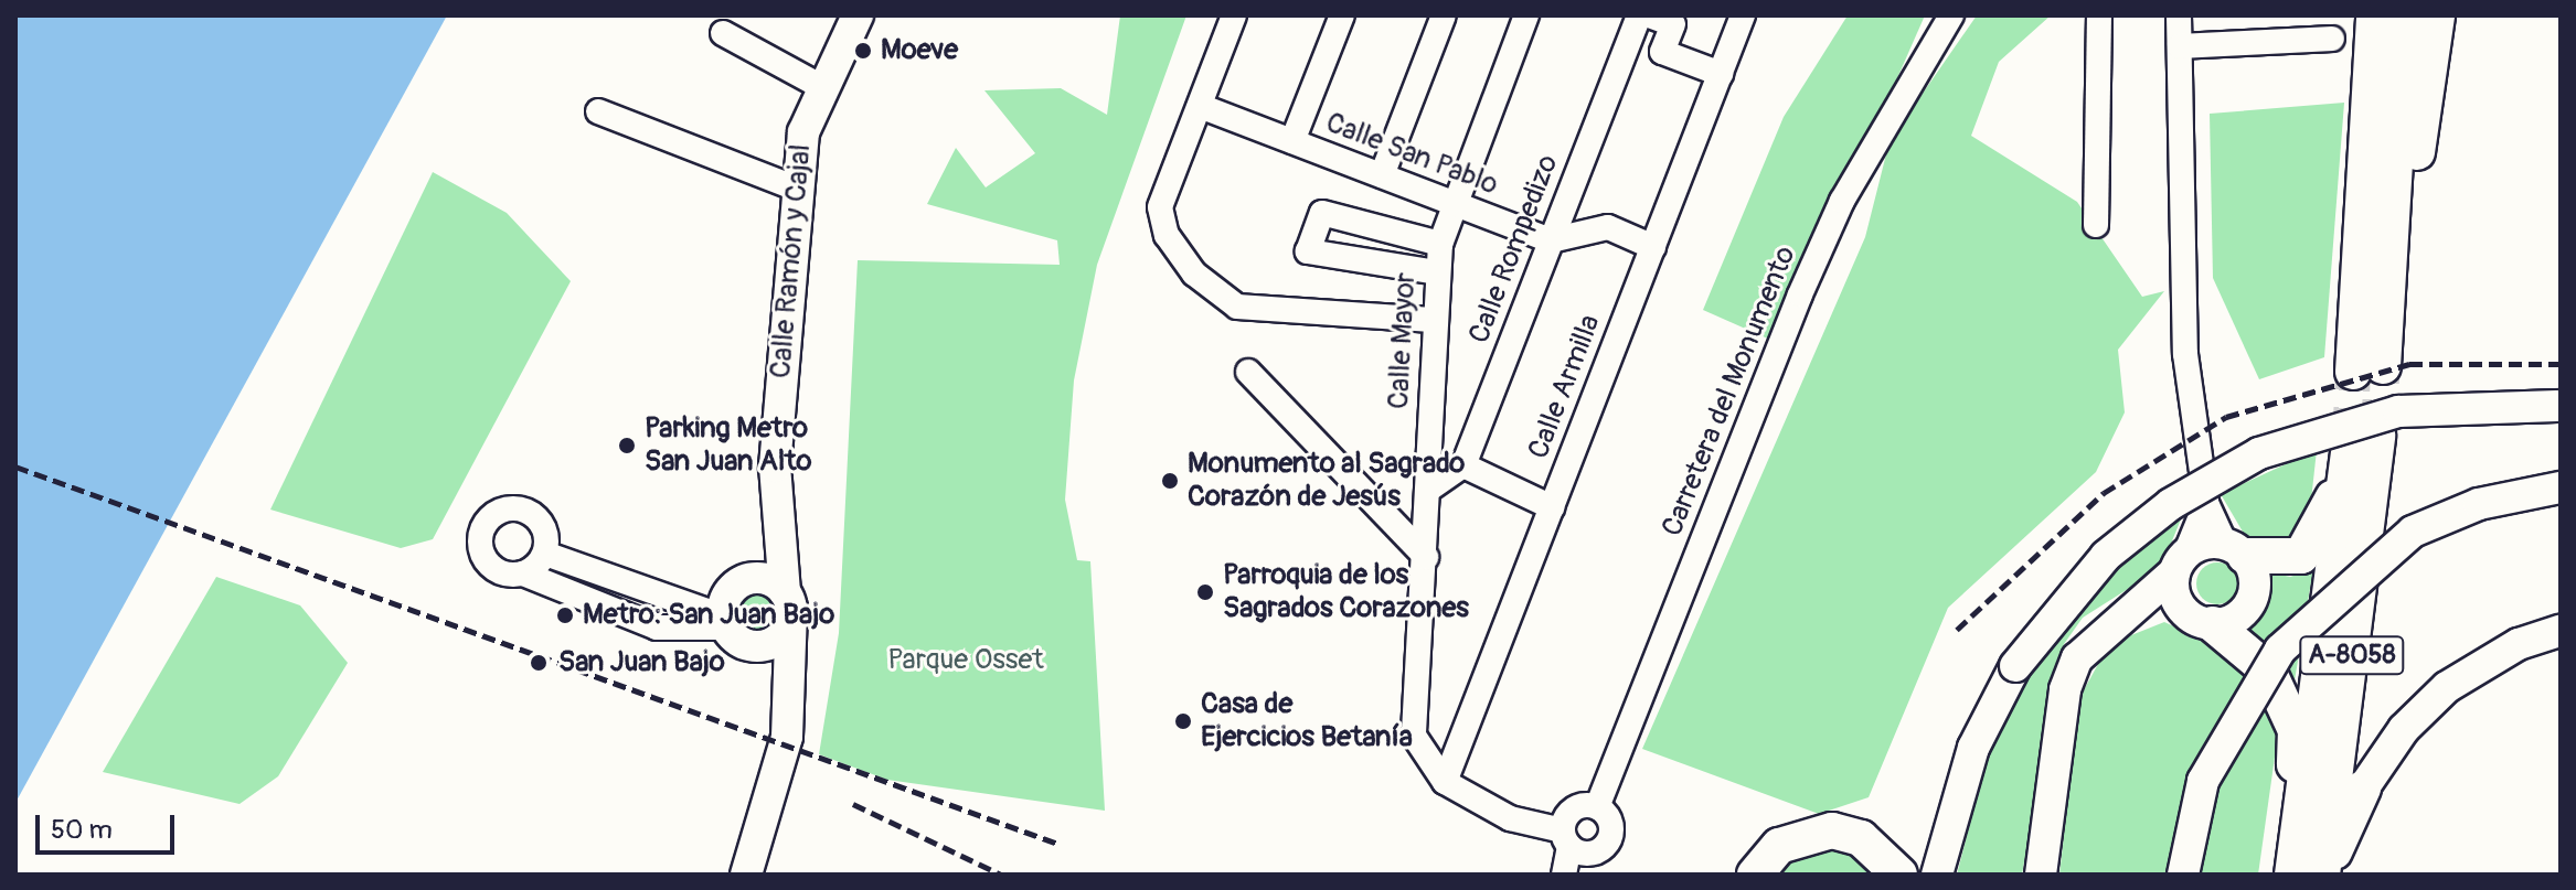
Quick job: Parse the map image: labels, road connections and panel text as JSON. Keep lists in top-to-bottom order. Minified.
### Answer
{"streets":{"highway":["A-8058"],"main road":["Calle Ramón y Cajal"],"street":["Calle San Pablo","Calle Rompedizo","Calle Mayor","Calle Armilla","Carretera del Monumento"]},"crossings":[["Calle San Pablo","Calle Rompedizo"],["Calle San Pablo","Calle Mayor"],["Calle Mayor","Calle Armilla"]],"parks":["Parque Osset"],"places":["Moeve","Parking Metro San Juan Alto","Monumento al Sagrado Corazón de Jesús","Parroquia de los Sagrados Corazones","Metro: San Juan Bajo","San Juan Bajo","Casa de Ejercicios Betanía"],"scale_bar":"50 m"}
